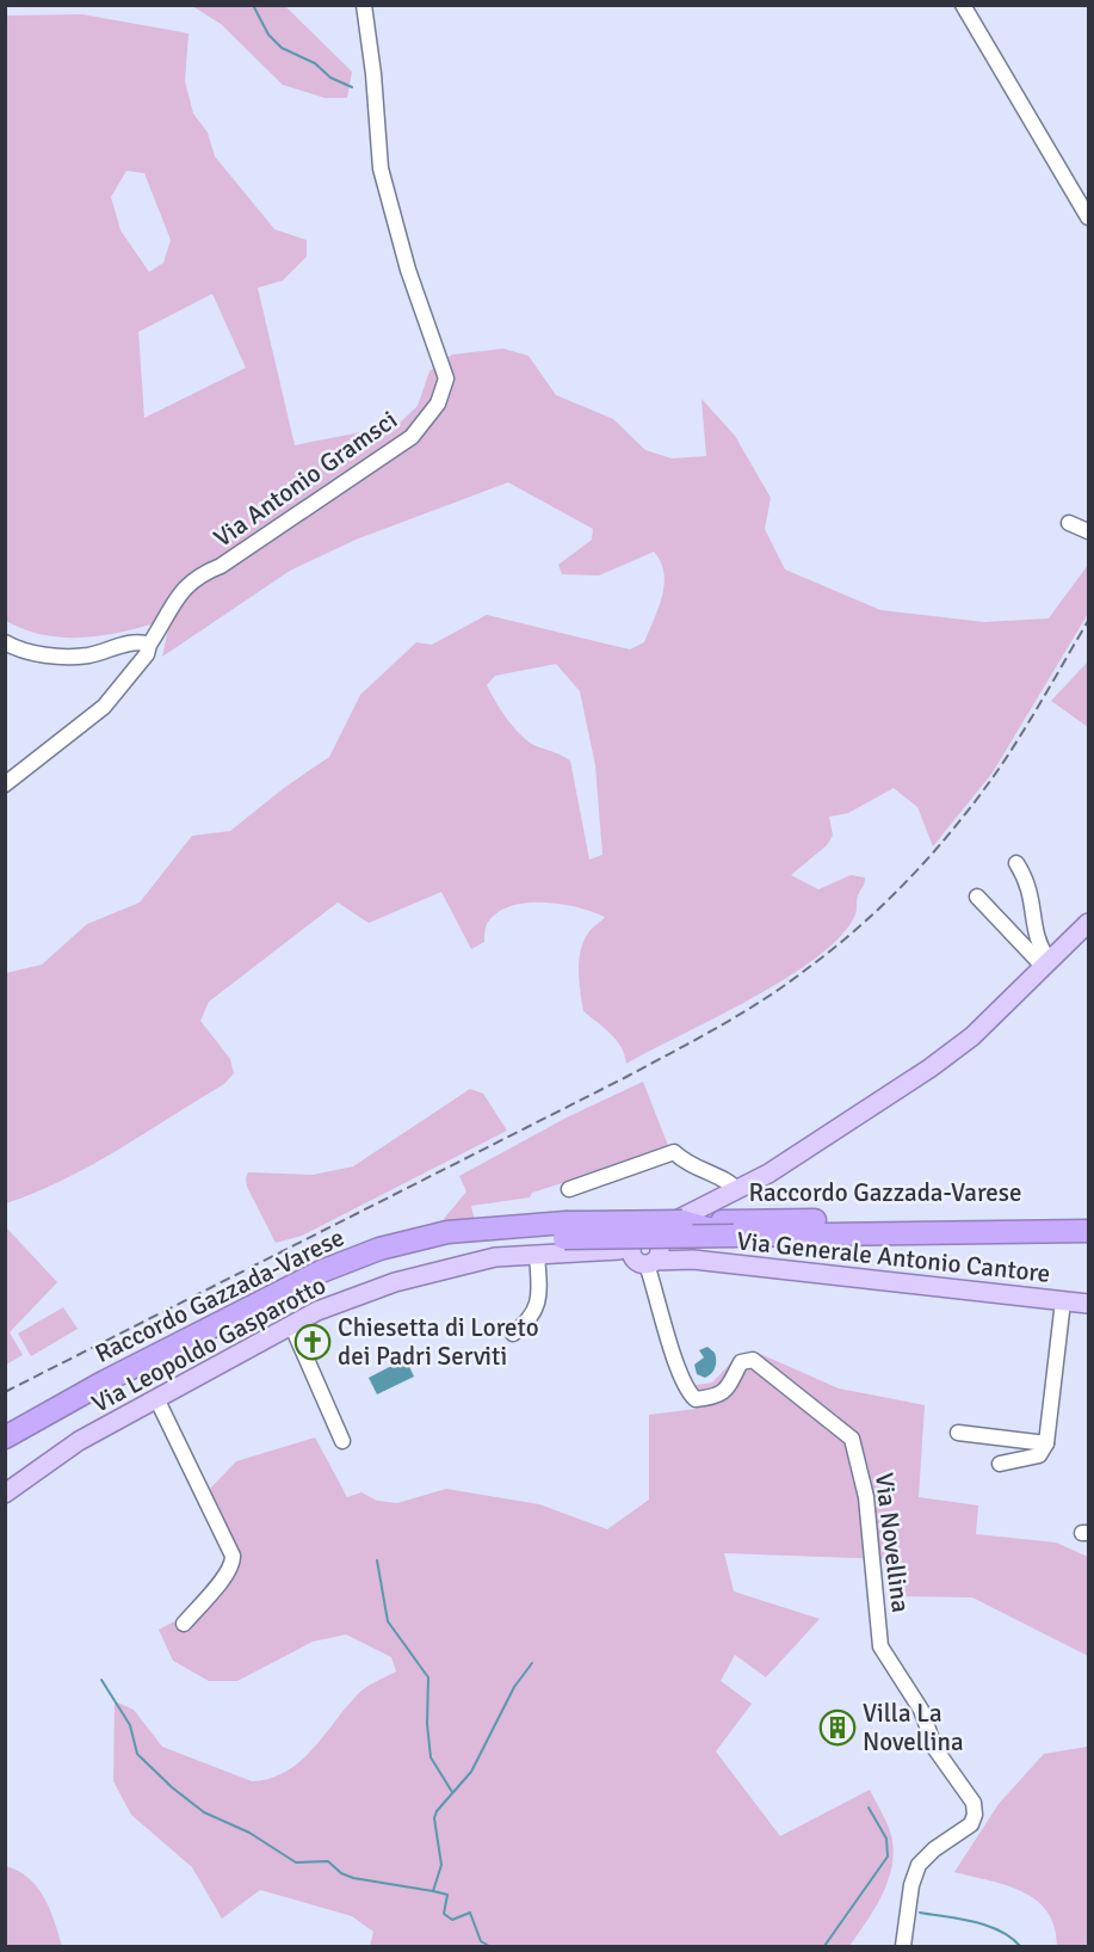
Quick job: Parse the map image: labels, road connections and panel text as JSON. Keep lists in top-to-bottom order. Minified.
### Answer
{"streets":{"highway":["Raccordo Gazzada-Varese"],"main road":["Via Generale Antonio Cantore","Via Leopoldo Gasparotto"],"street":["Via Antonio Gramsci","Via Novellina"]},"crossings":[["Raccordo Gazzada-Varese","Via Leopoldo Gasparotto"],["Via Generale Antonio Cantore","Via Leopoldo Gasparotto"],["Via Generale Antonio Cantore","Via Novellina"],["Via Leopoldo Gasparotto","Via Novellina"]],"places":{"church":["Chiesetta di Loreto dei Padri Serviti"],"building":["Villa La Novellina"]}}
